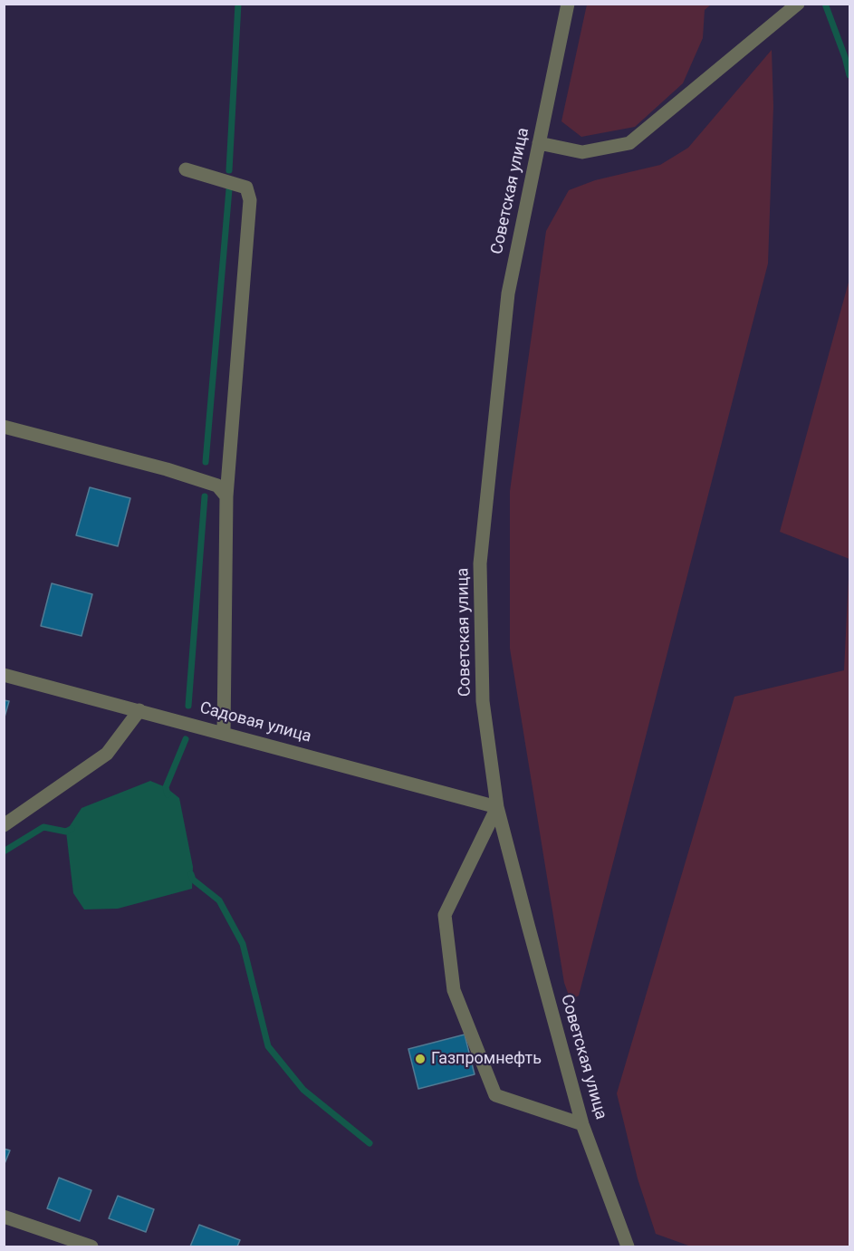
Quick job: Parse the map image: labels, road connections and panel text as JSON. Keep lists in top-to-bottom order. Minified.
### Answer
{"streets":{"street":["Советская улица","Садовая улица"]},"crossings":[["Советская улица","Садовая улица"]],"places":["Газпромнефть"]}
